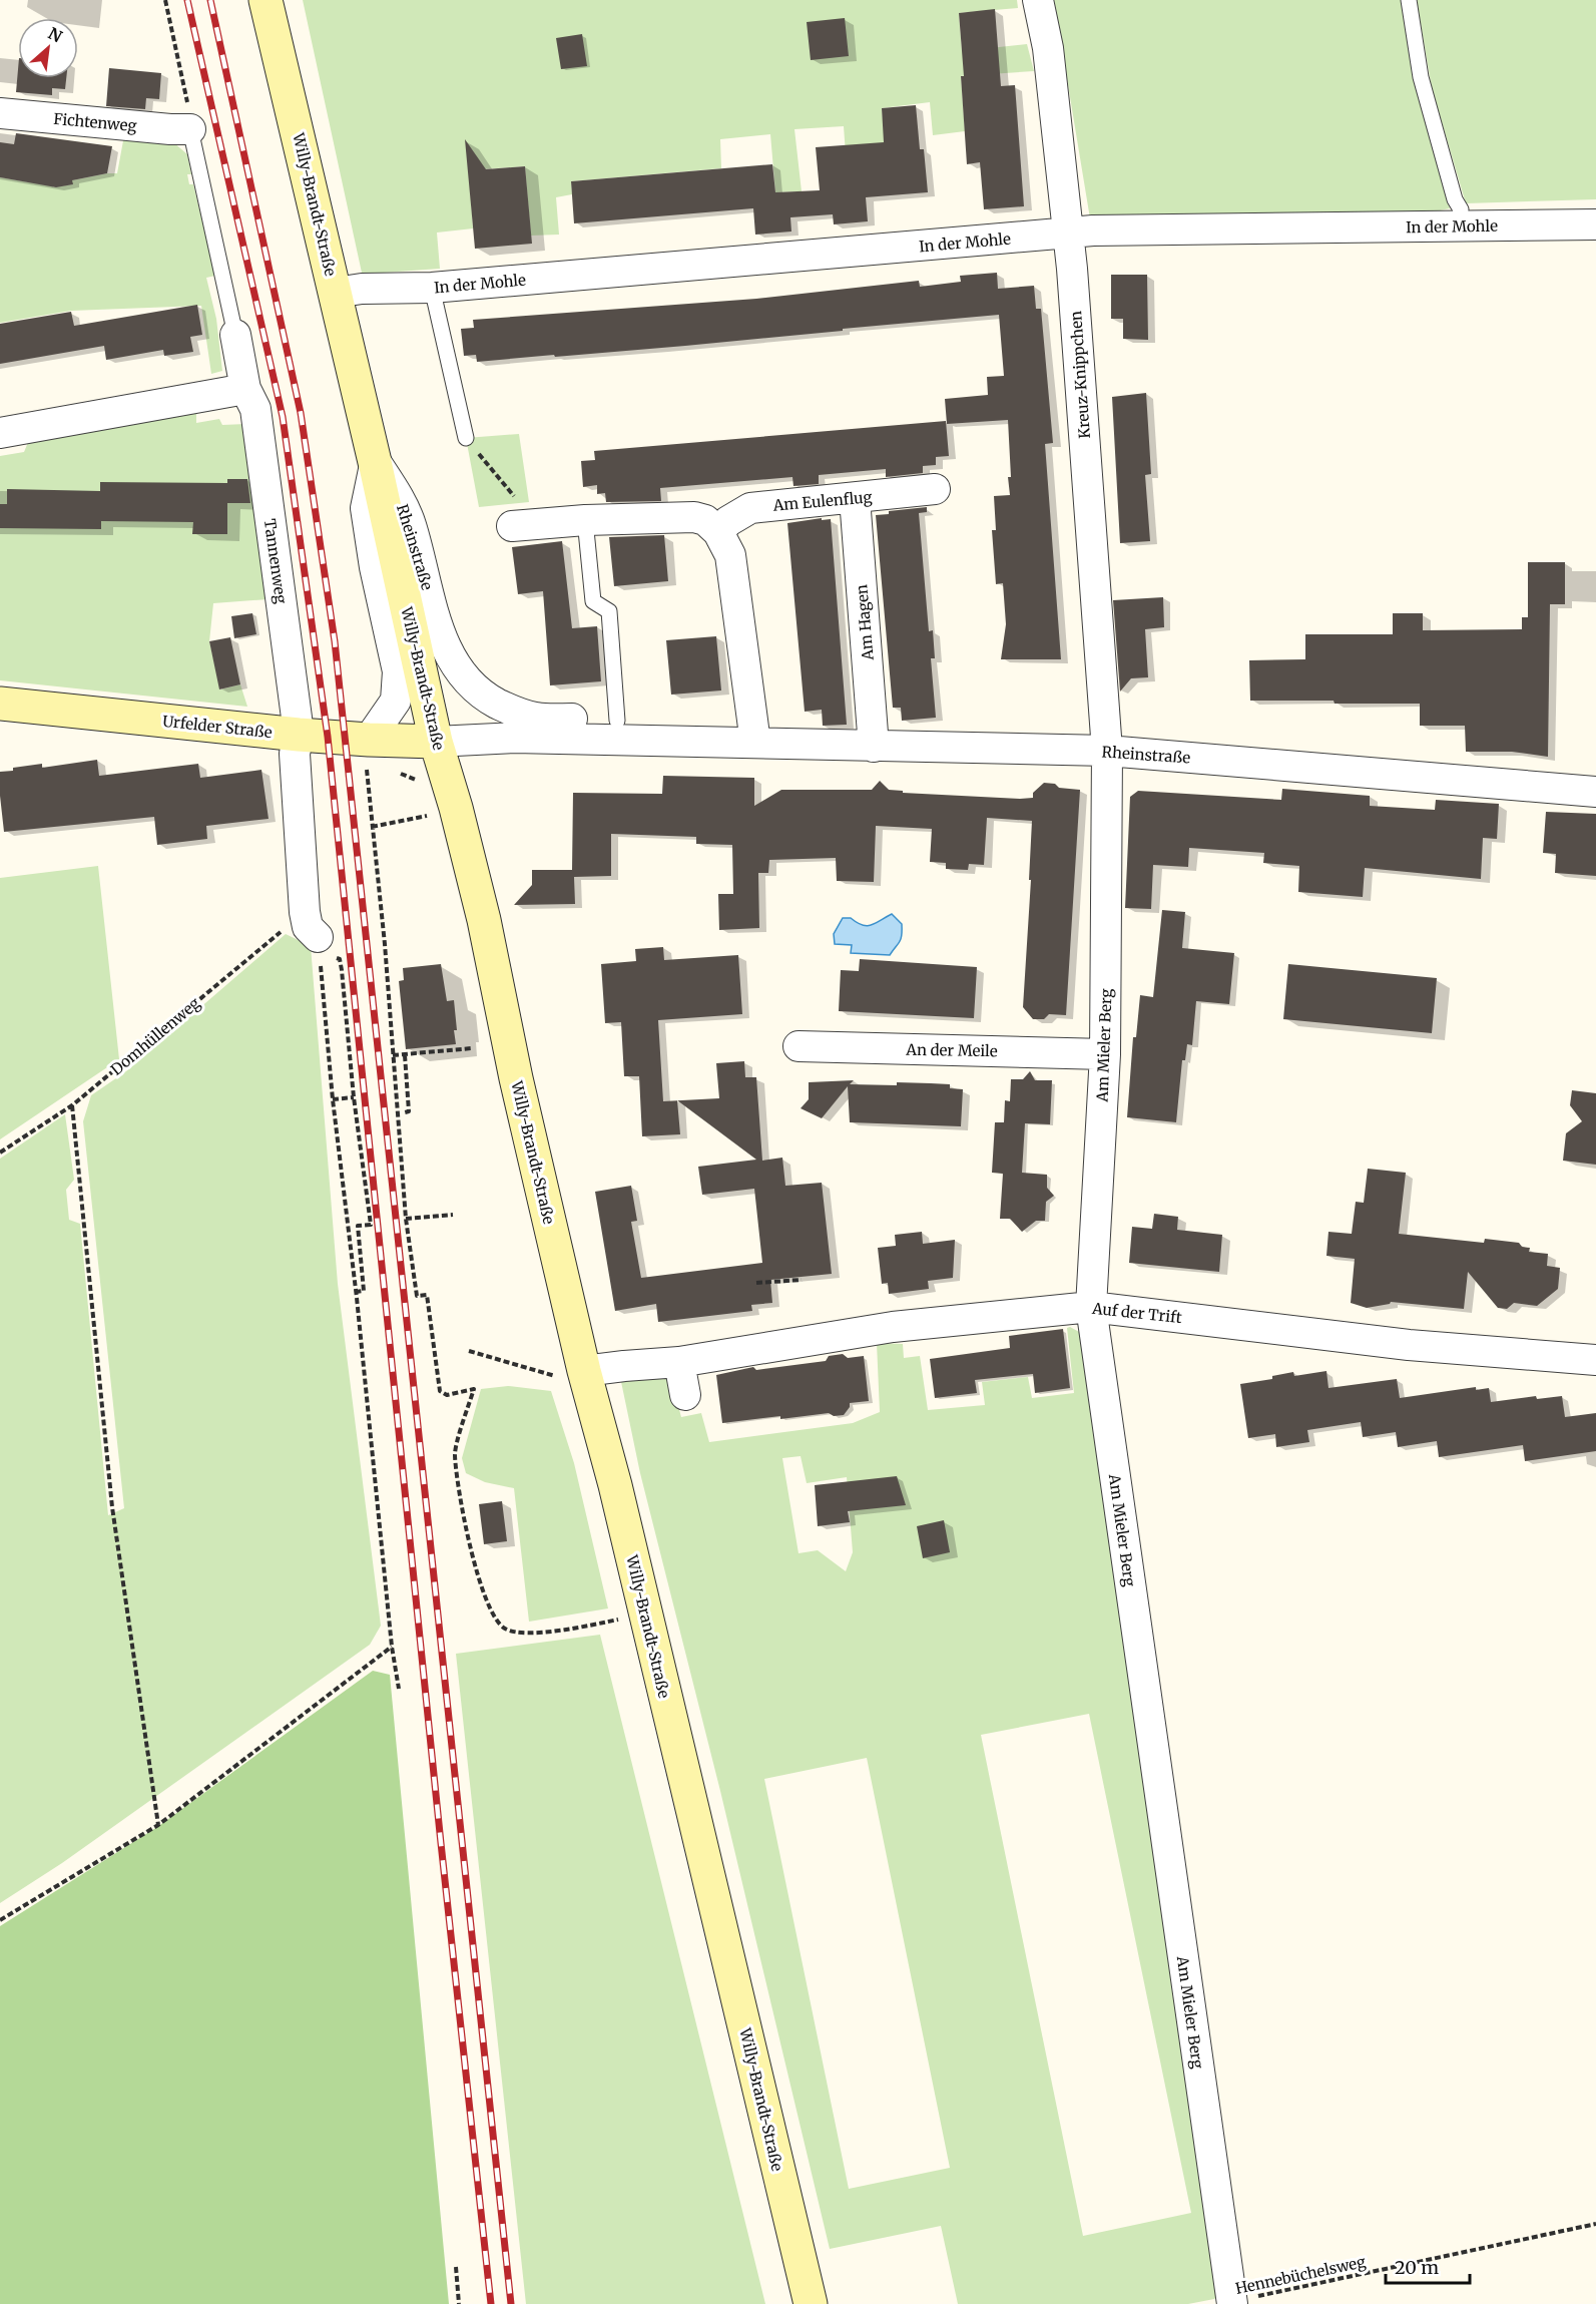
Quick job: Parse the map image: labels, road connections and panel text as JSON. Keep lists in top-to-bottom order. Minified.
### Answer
{"streets":{"main road":["Willy-Brandt-Straße","Urfelder Straße"],"street":["Fichtenweg","In der Mohle","Kreuz-Knippchen","Am Eulenflug","Rheinstraße","Tannenweg","Am Hagen","Am Mieler Berg","An der Meile","Auf der Trift"],"path":["Domhüllenweg","Hennebüchelsweg"]},"crossings":[["Willy-Brandt-Straße","In der Mohle"],["Willy-Brandt-Straße","Rheinstraße"],["Willy-Brandt-Straße","Urfelder Straße"],["Willy-Brandt-Straße","Auf der Trift"],["In der Mohle","Kreuz-Knippchen"],["Kreuz-Knippchen","Rheinstraße"],["Kreuz-Knippchen","Am Mieler Berg"],["Am Eulenflug","Am Hagen"],["Rheinstraße","Am Hagen"],["Rheinstraße","Urfelder Straße"],["Rheinstraße","Am Mieler Berg"],["Tannenweg","Urfelder Straße"],["Am Mieler Berg","An der Meile"],["Am Mieler Berg","Auf der Trift"],["Am Mieler Berg","Hennebüchelsweg"]],"scale_bar":"20 m","north":"top right"}
